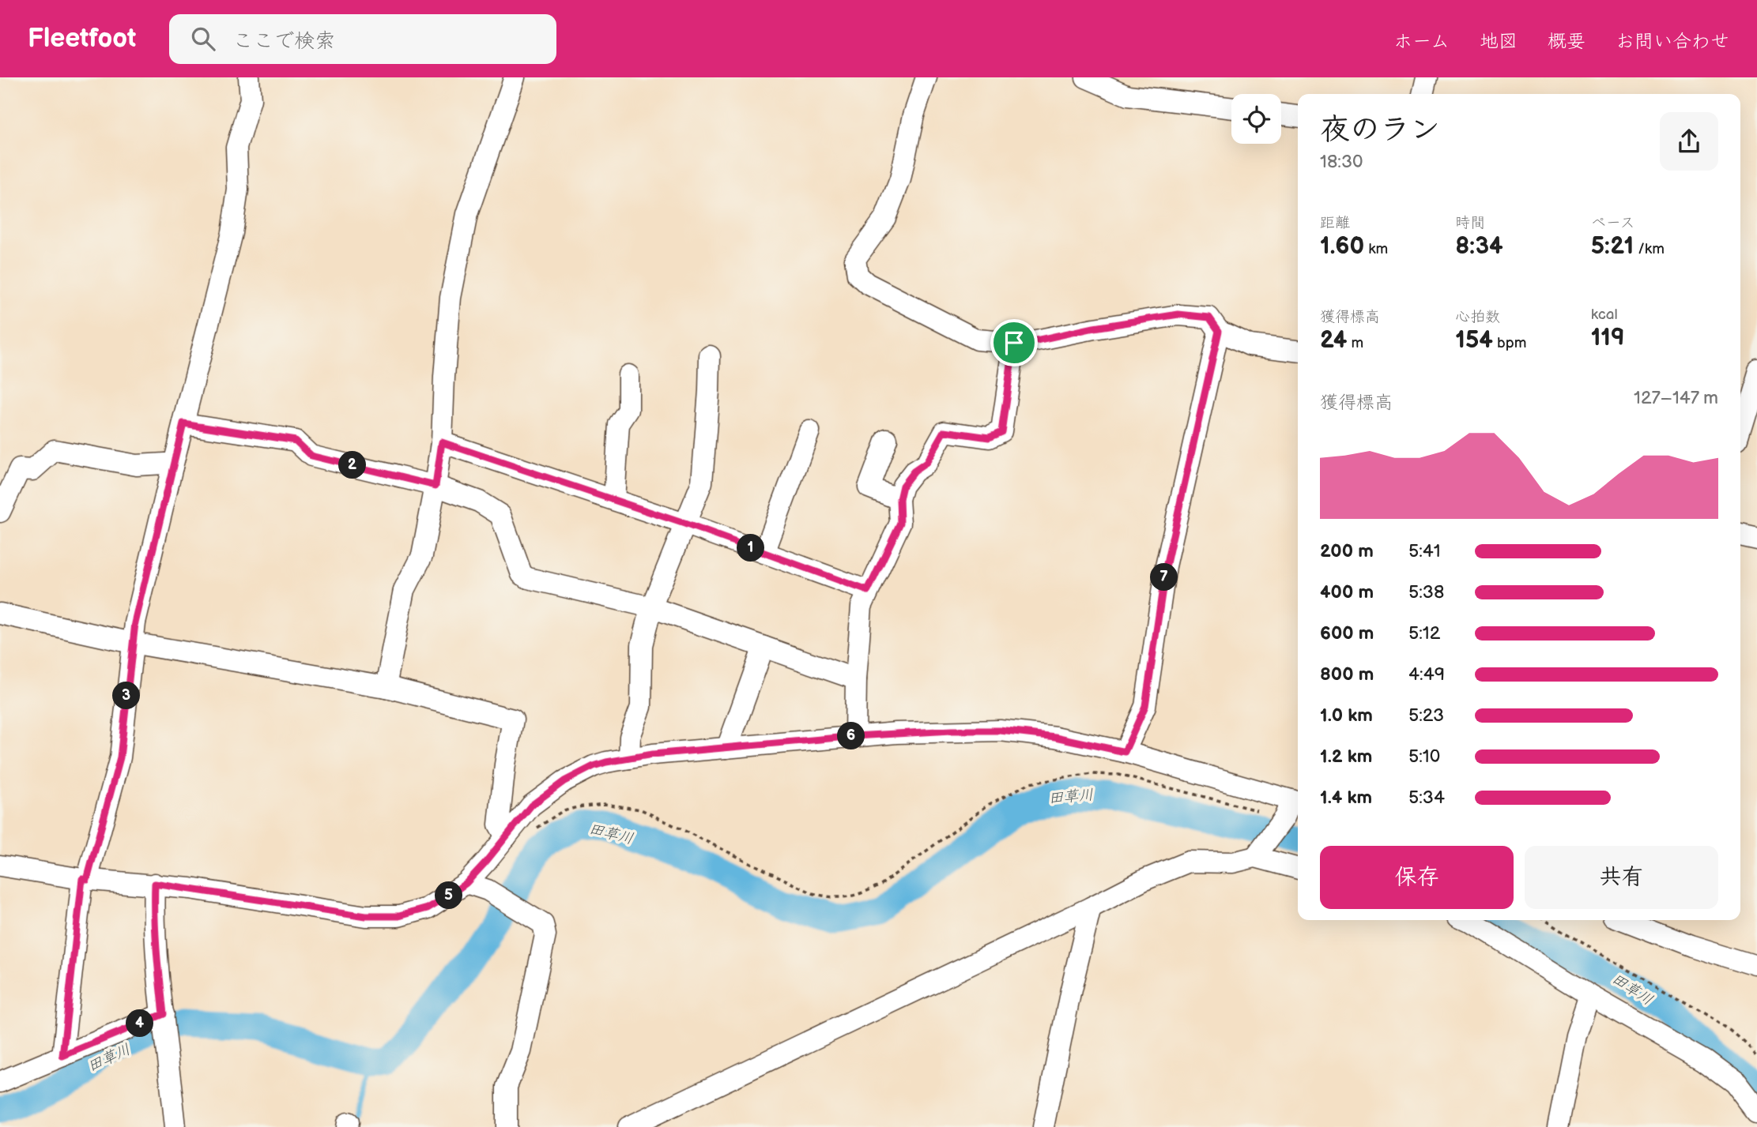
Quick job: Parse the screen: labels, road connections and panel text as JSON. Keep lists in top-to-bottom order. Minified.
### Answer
{"water":["田草川"],"page":{"header":"Fleetfoot","search":"ここで検索","nav":["ホーム","地図","概要","お問い合わせ"],"heading":["夜のラン","18:30"],"stats":[["距離","1.60 km"],["時間","8:34"],["ペース","5:21 /km"],["獲得標高","24 m"],["心拍数","154 bpm"],["kcal","119"]],"chart":["獲得標高","127–147 m"],"pins":["2","1","7","3","6","5","4"],"list":[{"name":"200 m","note":"5:41"},{"name":"400 m","note":"5:38"},{"name":"600 m","note":"5:12"},{"name":"800 m","note":"4:49"},{"name":"1.0 km","note":"5:23"},{"name":"1.2 km","note":"5:10"},{"name":"1.4 km","note":"5:34"}],"buttons":["保存","共有"]}}
